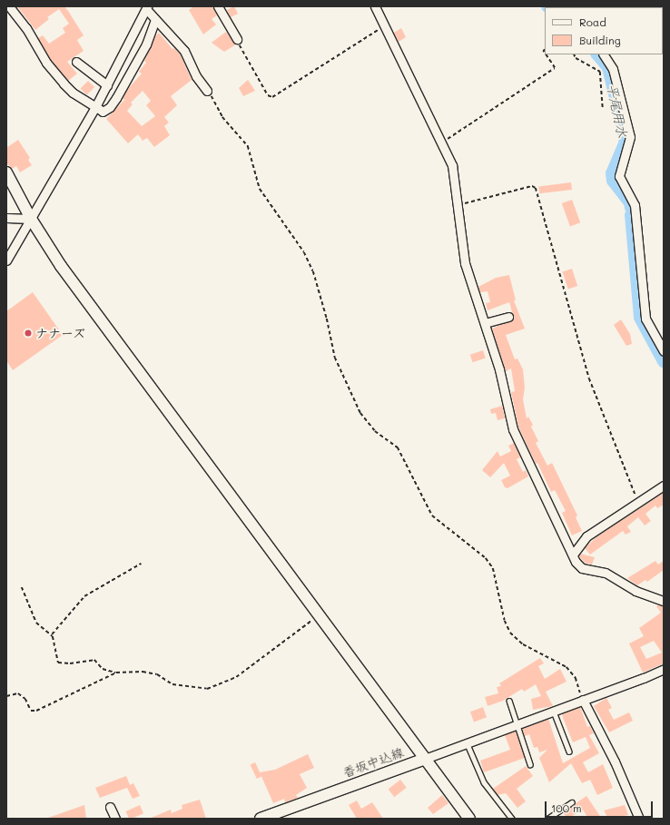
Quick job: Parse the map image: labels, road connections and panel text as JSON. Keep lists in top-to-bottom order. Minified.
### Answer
{"streets":{"street":["香坂中込線"]},"water":["平尾用水"],"places":["ナナーズ"],"legend":["Road","Building"],"scale_bar":"100 m"}
